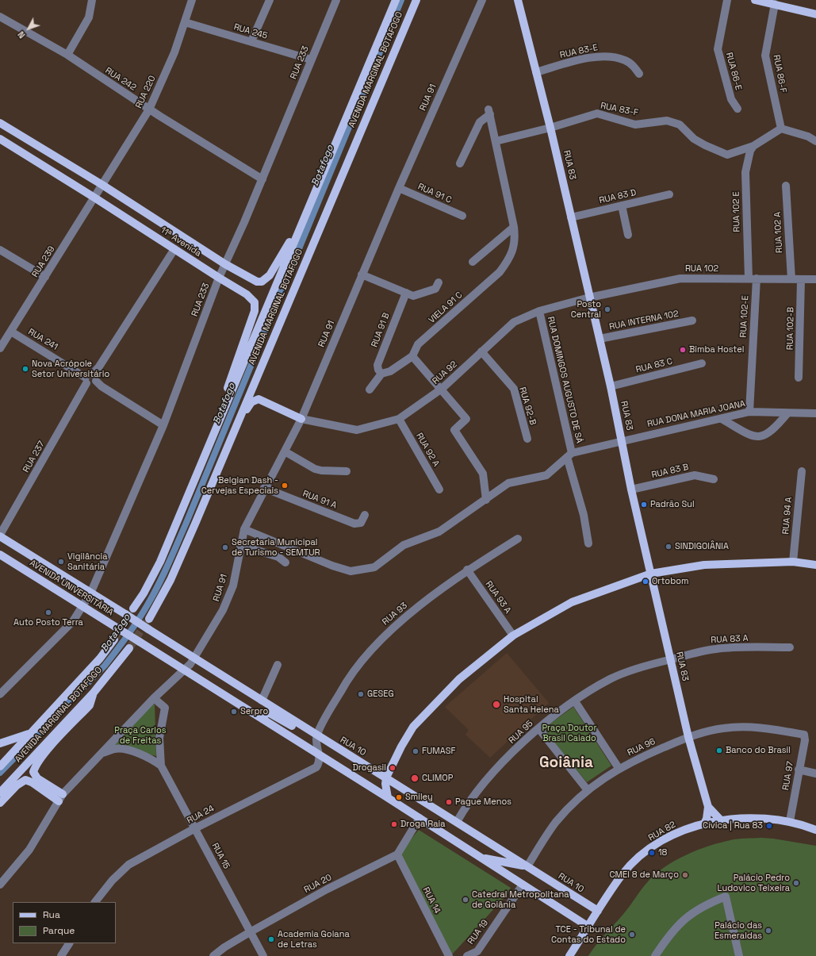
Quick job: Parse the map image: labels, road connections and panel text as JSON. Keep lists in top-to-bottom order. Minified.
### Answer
{"streets":{"main road":["AVENIDA MARGINAL BOTAFOGO","RUA 83","11ª Avenida","AVENIDA UNIVERSITÁRIA","RUA 10","RUA 82"],"street":["RUA 245","RUA 83-E","RUA 233","RUA 86-E","RUA 86-F","RUA 242","RUA 220","RUA 91","RUA 83-F","RUA 91 C","RUA 83 D","RUA 102 E","RUA 102 A","RUA 239","RUA 102","VIELA 91 C","RUA 102-E","RUA INTERNA 102","RUA 102-B","RUA 91 B","RUA 241","RUA 83 C","RUA 92","RUA DOMINGOS AUGUSTO DE SÁ","RUA 92-B","RUA DONA MARIA JOANA","RUA 92 A","RUA 237","RUA 83 B","RUA 91 A","RUA 94 A","RUA 93 A","RUA 93","RUA 83 A","RUA 95","RUA 96","RUA 97","RUA 24","RUA 15","RUA 20","RUA 14","RUA 19"]},"crossings":[["RUA 245","RUA 233"],["RUA 245","RUA 220"],["RUA 83-E","RUA 83"],["RUA 233","RUA 242"],["RUA 233","11ª Avenida"],["RUA 233","RUA 241"],["RUA 233","AVENIDA UNIVERSITÁRIA"],["AVENIDA MARGINAL BOTAFOGO","11ª Avenida"],["RUA 242","RUA 220"],["RUA 220","11ª Avenida"],["RUA 220","RUA 239"],["RUA 91","RUA 91 C"],["RUA 91","RUA 92"],["RUA 91","RUA DONA MARIA JOANA"],["RUA 91","RUA 91 A"],["RUA 91","AVENIDA UNIVERSITÁRIA"],["RUA 91","RUA 10"],["RUA 91","RUA 15"],["RUA 83-F","RUA 83"],["RUA 83-F","RUA 102 E"],["RUA 83-F","VIELA 91 C"],["RUA 83","RUA 83 D"],["RUA 83","RUA 102"],["RUA 83","RUA INTERNA 102"],["RUA 83","RUA 83 C"],["RUA 83","RUA 92"],["RUA 83","RUA DONA MARIA JOANA"],["RUA 83","RUA 83 B"],["RUA 83","RUA 83 A"],["RUA 83","RUA 95"],["RUA 83","RUA 96"],["RUA 83","RUA 82"],["RUA 102 E","RUA 102"],["RUA 102 E","RUA 102-E"],["RUA 102 A","RUA 102"],["11ª Avenida","RUA 239"],["11ª Avenida","RUA 237"],["RUA 239","RUA 241"],["RUA 102","RUA 102-E"],["RUA 102","RUA 102-B"],["RUA 102","RUA 92"],["VIELA 91 C","RUA 91 B"],["RUA 102-E","RUA DONA MARIA JOANA"],["RUA 241","RUA 237"],["RUA 92","RUA DOMINGOS AUGUSTO DE SÁ"],["RUA 92","RUA 92-B"],["RUA 92","RUA 92 A"],["RUA DOMINGOS AUGUSTO DE SÁ","RUA DONA MARIA JOANA"],["RUA 237","AVENIDA UNIVERSITÁRIA"],["AVENIDA UNIVERSITÁRIA","RUA 10"],["RUA 93 A","RUA 93"],["RUA 93","RUA 10"],["RUA 83 A","RUA 95"],["RUA 95","RUA 10"],["RUA 10","RUA 96"],["RUA 10","RUA 82"],["RUA 96","RUA 97"],["RUA 97","RUA 82"],["RUA 24","RUA 15"],["RUA 15","RUA 20"],["RUA 20","RUA 14"]],"districts":["Goiânia"],"water":["Botafogo"],"parks":["Praça Doutor Brasil Caiado","Praça Carlos de Freitas"],"places":["Posto Central","Bimba Hostel","Nova Acrópole Setor Universitário","Belgian Dash - Cervejas Especiais","Padrão Sul","SINDIGOIÂNIA","Secretaria Municipal de Turismo - SEMTUR","Vigilância Sanitária","Ortobom","Auto Posto Terra","GESEG","Hospital Santa Helena","Serpro","Banco do Brasil","FUMASF","Drogasil","CLIMOP","Smiley","Pague Menos","Droga Raia","Cívica | Rua 83","18","CMEI 8 de Março","Palácio Pedro Ludovico Teixeira","Catedral Metropolitana de Goiânia","Palácio das Esmeraldas","TCE - Tribunal de Contas do Estado","Academia Goiana de Letras"],"legend":["Rua","Parque"],"north":"bottom left"}
